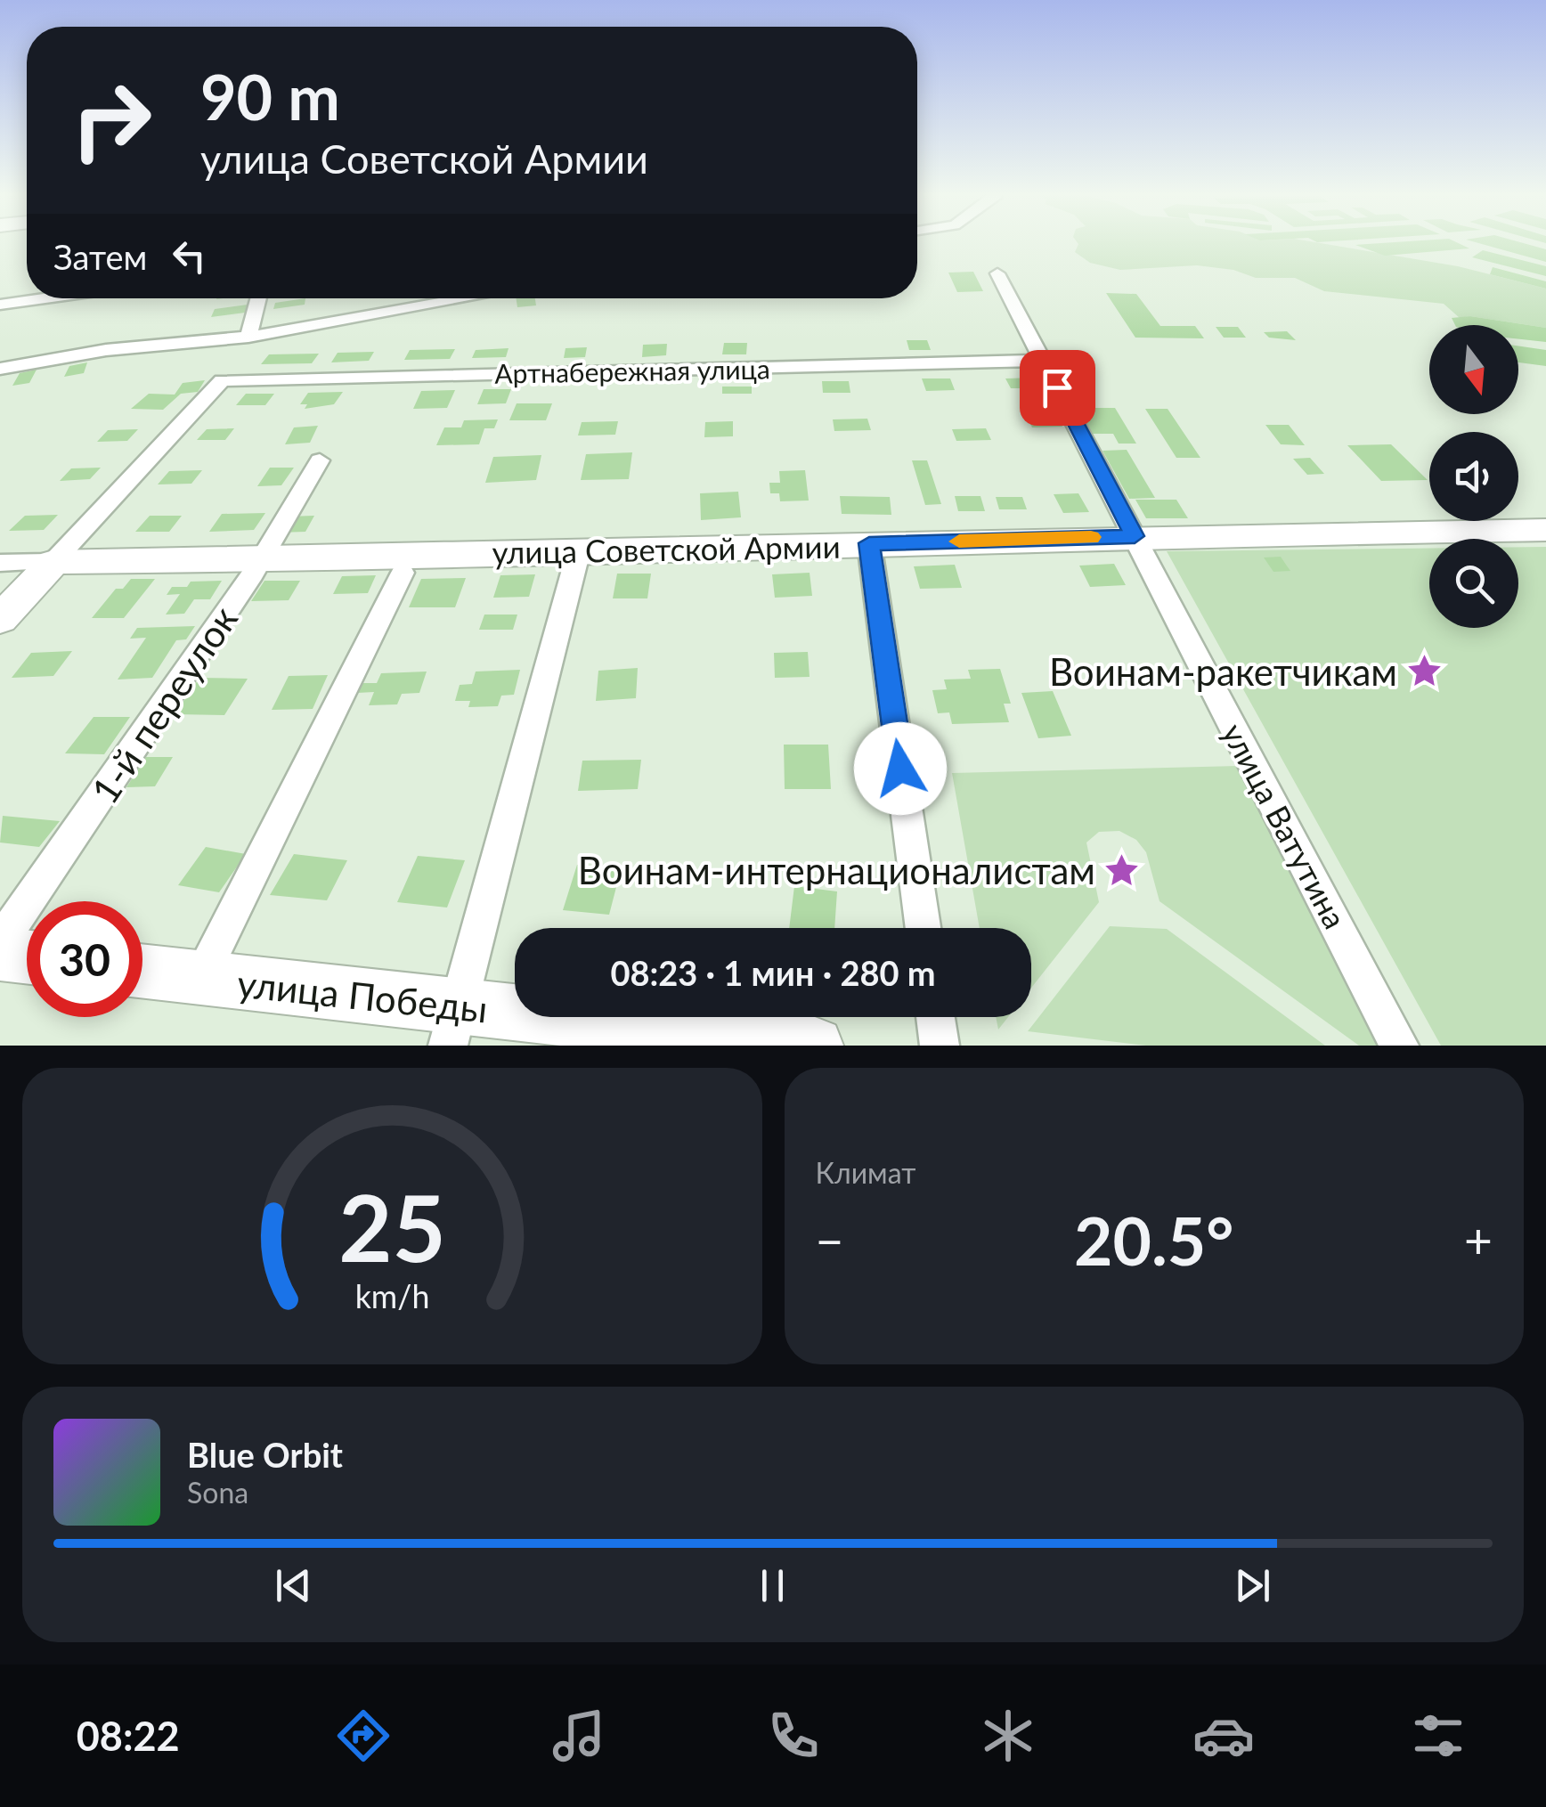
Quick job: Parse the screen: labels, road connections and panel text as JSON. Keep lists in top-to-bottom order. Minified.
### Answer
{"streets":{"street":["Артнабережная улица","улица Советской Армии","1-й переулок","улица Ватутина","улица Победы"]},"crossings":[["Артнабережная улица","улица Советской Армии"],["Артнабережная улица","улица Ватутина"],["улица Советской Армии","1-й переулок"],["улица Советской Армии","улица Ватутина"]],"places":{"place":["Воинам-ракетчикам","Воинам-интернационалистам"]},"north":"bottom","page":{"turn":["90 m","улица Советской Армии"],"then":"Затем","limit":"30","trip":"08:23 · 1 мин · 280 m","tile":"Климат","heat":["−","20.5°","+"],"song":["Blue Orbit","Sona"],"tabs":"08:22","gauge":["25","km/h"]}}
